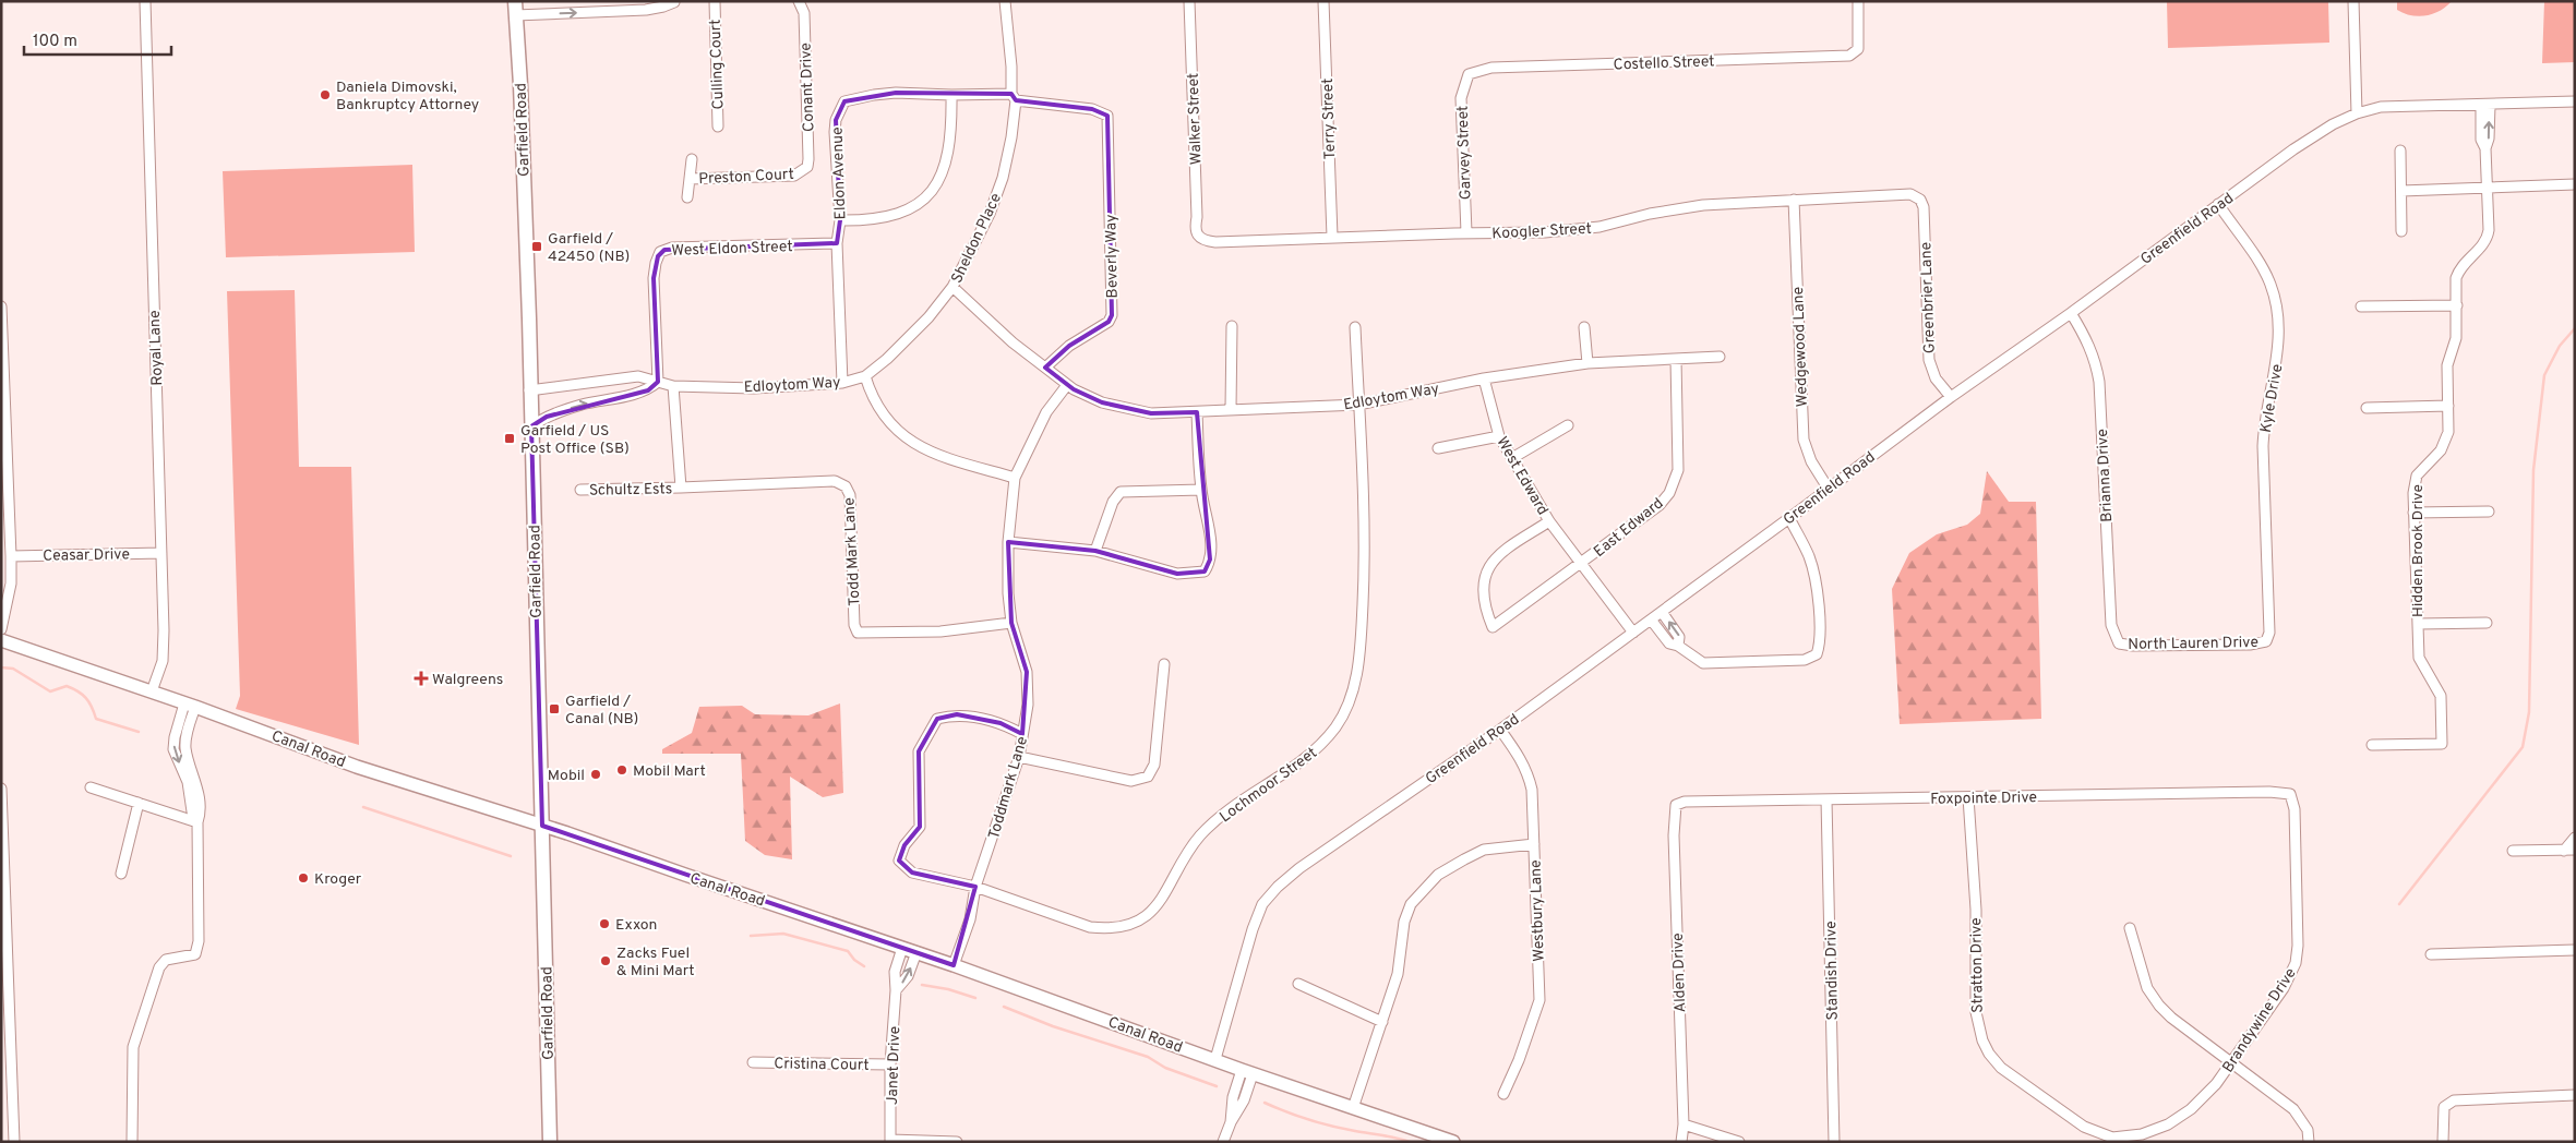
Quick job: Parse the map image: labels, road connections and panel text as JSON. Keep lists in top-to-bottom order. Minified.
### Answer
{"streets":{"main road":["Garfield Road"],"street":["Costello Street","Culling Court","Conant Drive","Walker Street","Terry Street","Garvey Street","Eldon Avenue","Preston Court","Greenfield Road","Koogler Street","Sheldon Place","West Eldon Street","Beverly Way","Greenbrier Lane","Wedgewood Lane","Royal Lane","Edloytom Way","Kyle Drive","West Edward","Brianna Drive","Schultz Ests","East Edward","Hidden Brook Drive","Todd Mark Lane","Ceasar Drive","North Lauren Drive","Canal Road","Lochmoor Street","Toddmark Lane","Foxpointe Drive","Westbury Lane","Stratton Drive","Standish Drive","Alden Drive","Brandywine Drive","Cristina Court","Janet Drive"]},"crossings":[["Costello Street","Garvey Street"],["Conant Drive","Preston Court"],["Walker Street","Koogler Street"],["Terry Street","Koogler Street"],["Garfield Road","Edloytom Way"],["Garfield Road","Canal Road"],["Garvey Street","Koogler Street"],["Eldon Avenue","Sheldon Place"],["Eldon Avenue","West Eldon Street"],["Eldon Avenue","Beverly Way"],["Eldon Avenue","Edloytom Way"],["Greenfield Road","Greenbrier Lane"],["Greenfield Road","Wedgewood Lane"],["Greenfield Road","Kyle Drive"],["Greenfield Road","West Edward"],["Greenfield Road","Brianna Drive"],["Greenfield Road","Hidden Brook Drive"],["Greenfield Road","Canal Road"],["Greenfield Road","Westbury Lane"],["Koogler Street","Greenbrier Lane"],["Koogler Street","Wedgewood Lane"],["Sheldon Place","Beverly Way"],["Sheldon Place","Edloytom Way"],["West Eldon Street","Edloytom Way"],["Beverly Way","Edloytom Way"],["Royal Lane","Ceasar Drive"],["Royal Lane","Canal Road"],["Edloytom Way","West Edward"],["Edloytom Way","East Edward"],["Edloytom Way","Lochmoor Street"],["Kyle Drive","North Lauren Drive"],["West Edward","East Edward"],["Brianna Drive","North Lauren Drive"],["Schultz Ests","Todd Mark Lane"],["Todd Mark Lane","Toddmark Lane"],["Canal Road","Toddmark Lane"],["Canal Road","Janet Drive"],["Lochmoor Street","Toddmark Lane"],["Foxpointe Drive","Stratton Drive"],["Foxpointe Drive","Standish Drive"],["Foxpointe Drive","Alden Drive"],["Foxpointe Drive","Brandywine Drive"],["Stratton Drive","Brandywine Drive"],["Cristina Court","Janet Drive"]],"places":{"other":["Daniela Dimovski, Bankruptcy Attorney","Mobil Mart","Mobil","Kroger","Exxon","Zacks Fuel & Mini Mart"],"transit":["Garfield / 42450 (NB)","Garfield / US Post Office (SB)","Garfield / Canal (NB)"],"health":["Walgreens"]},"scale_bar":"100 m"}
